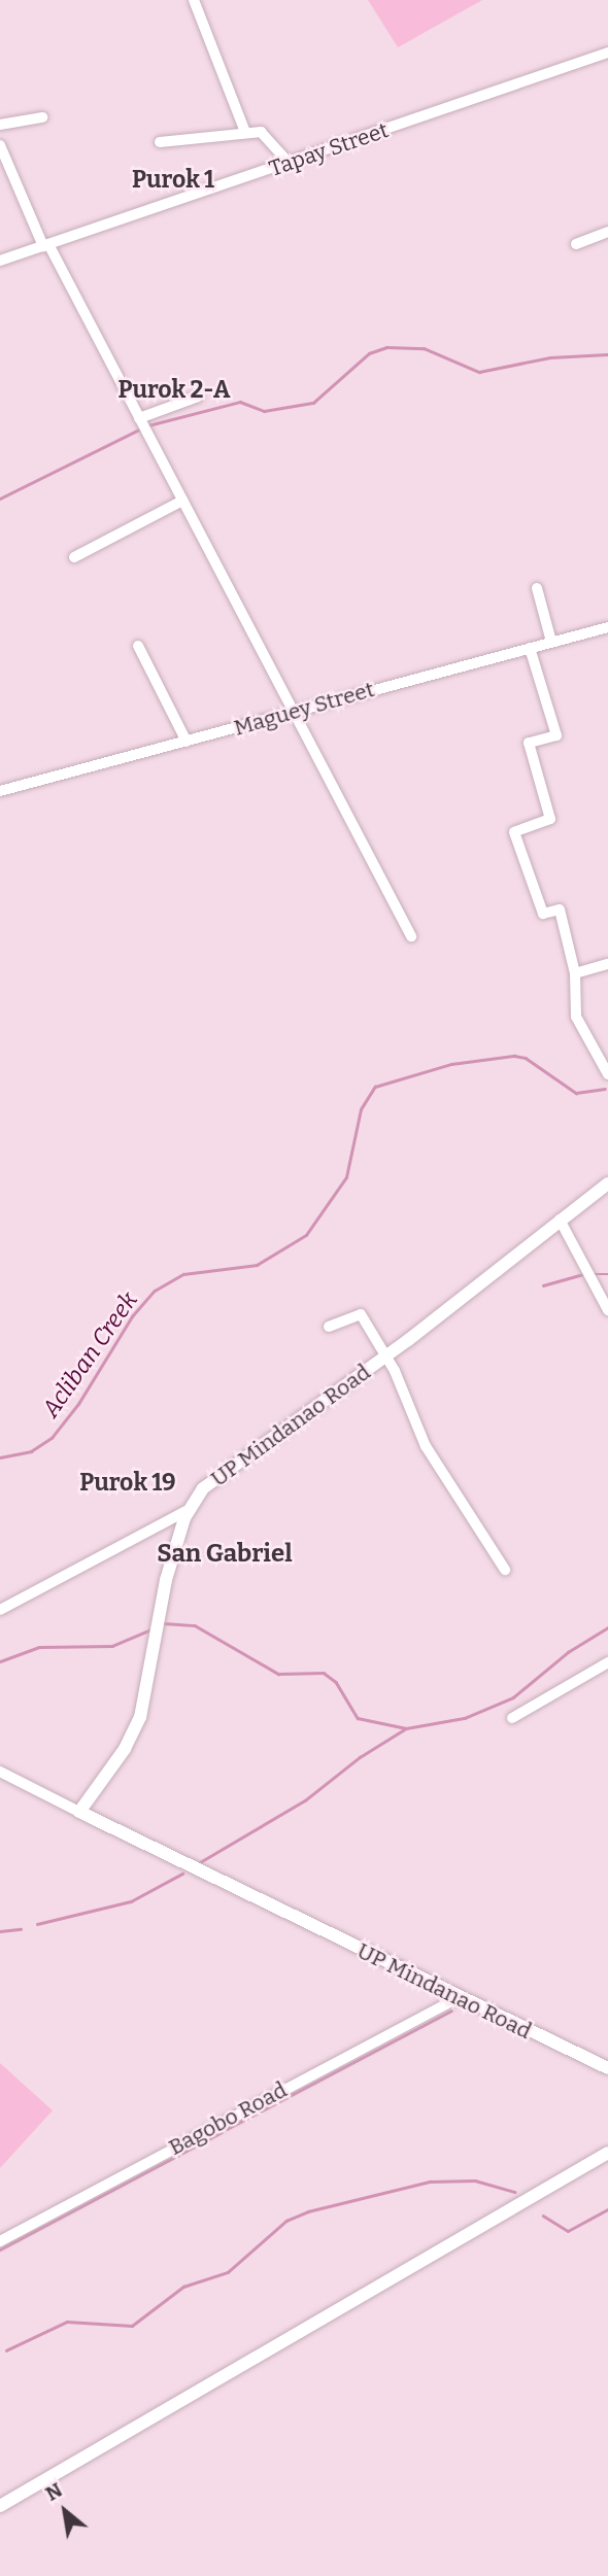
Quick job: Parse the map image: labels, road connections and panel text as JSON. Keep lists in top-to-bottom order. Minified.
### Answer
{"streets":{"street":["Tapay Street","Maguey Street","UP Mindanao Road","Bagobo Road"]},"crossings":[["UP Mindanao Road","Bagobo Road"]],"districts":["Purok 1","Purok 2-A","Purok 19","San Gabriel"],"water":["Acliban Creek"],"north":"top left"}
